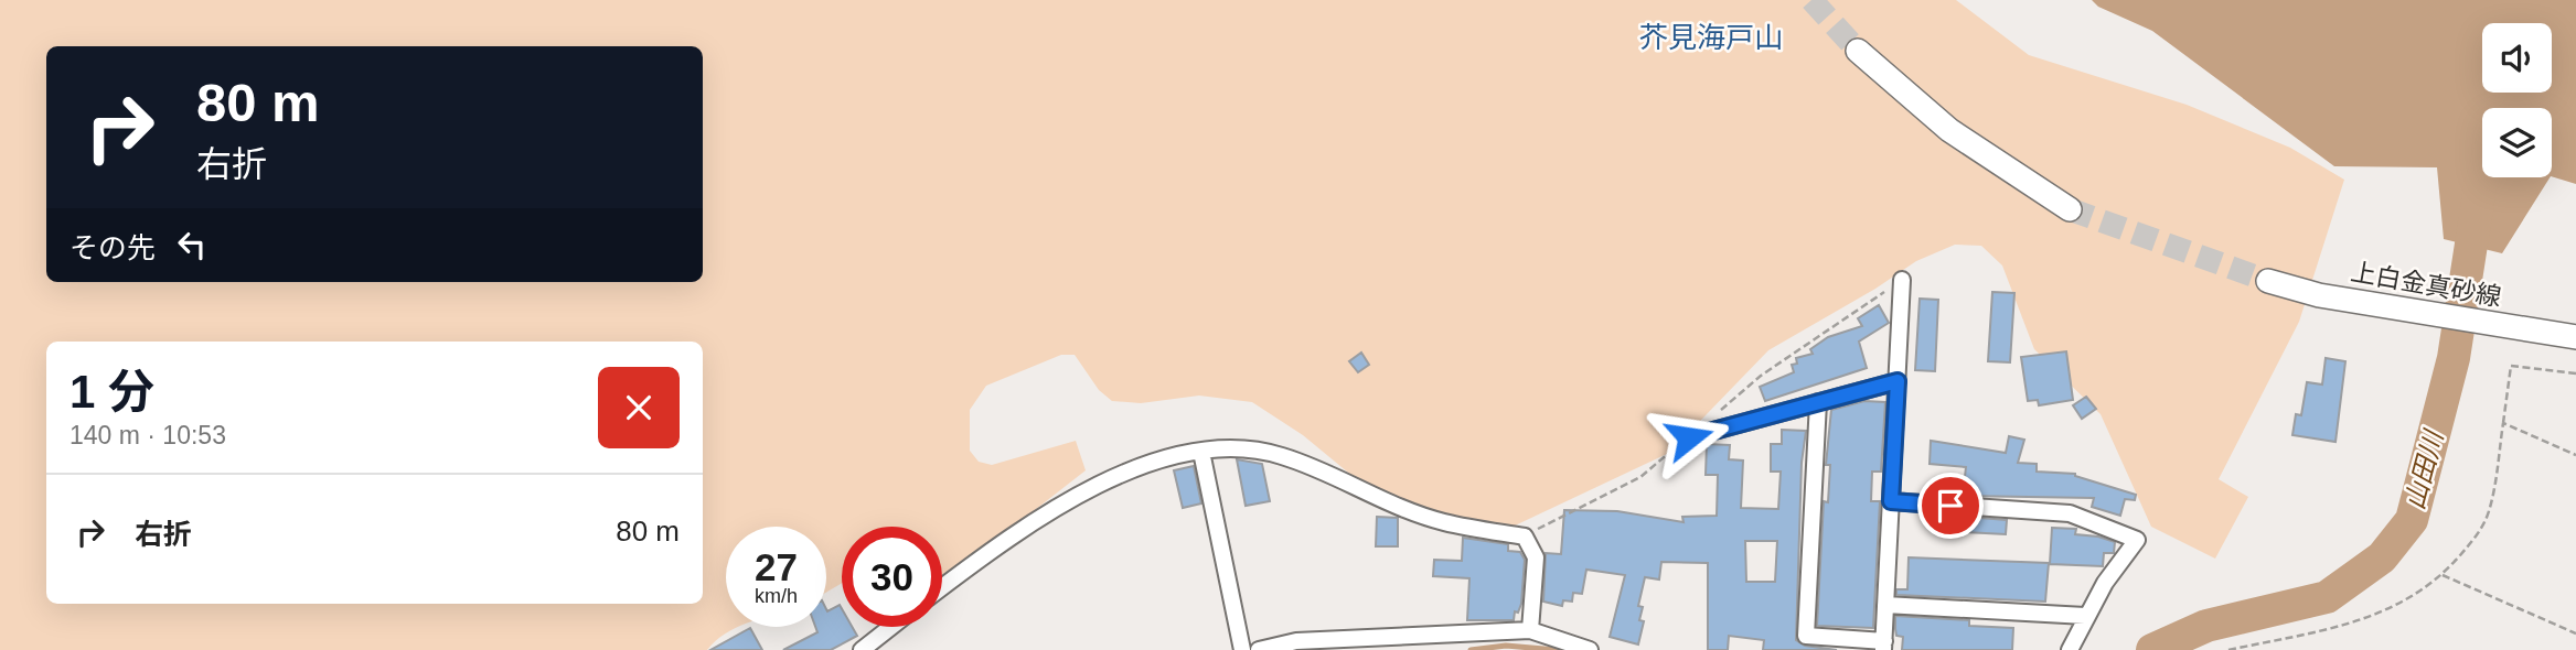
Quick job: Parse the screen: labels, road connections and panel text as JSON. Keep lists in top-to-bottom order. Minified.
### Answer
{"streets":{"main road":["上白金真砂線"]},"districts":["芥見海戸山"],"water":["山田川"],"page":{"turn":["80 m","右折"],"then":"その先","heading":["1 分","140 m · 10:53"],"list":[{"name":"右折","value":"80 m"}],"speed":"27 km/h","limit":"30"}}
